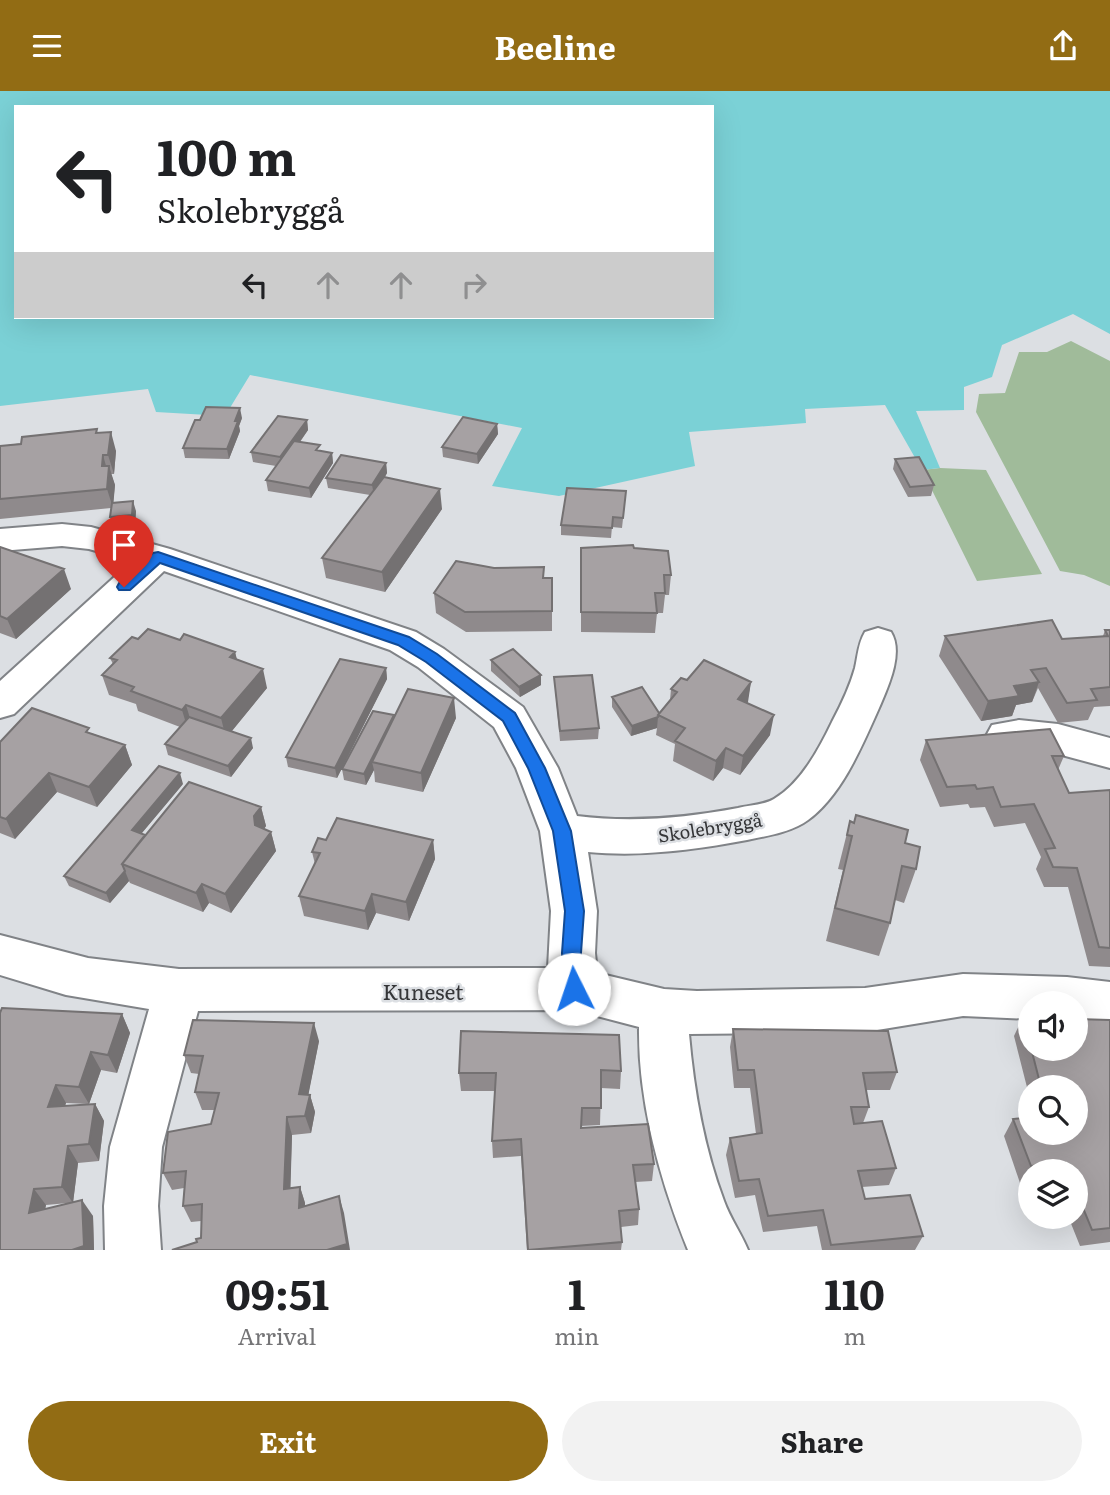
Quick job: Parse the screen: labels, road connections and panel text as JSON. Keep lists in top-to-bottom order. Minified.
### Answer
{"streets":{"street":["Skolebryggå","Kuneset"]},"page":{"header":"Beeline","turn":["100 m","Skolebryggå"],"eta":["09:51","Arrival","1","min","110","m"],"buttons":["Exit","Share"]}}
